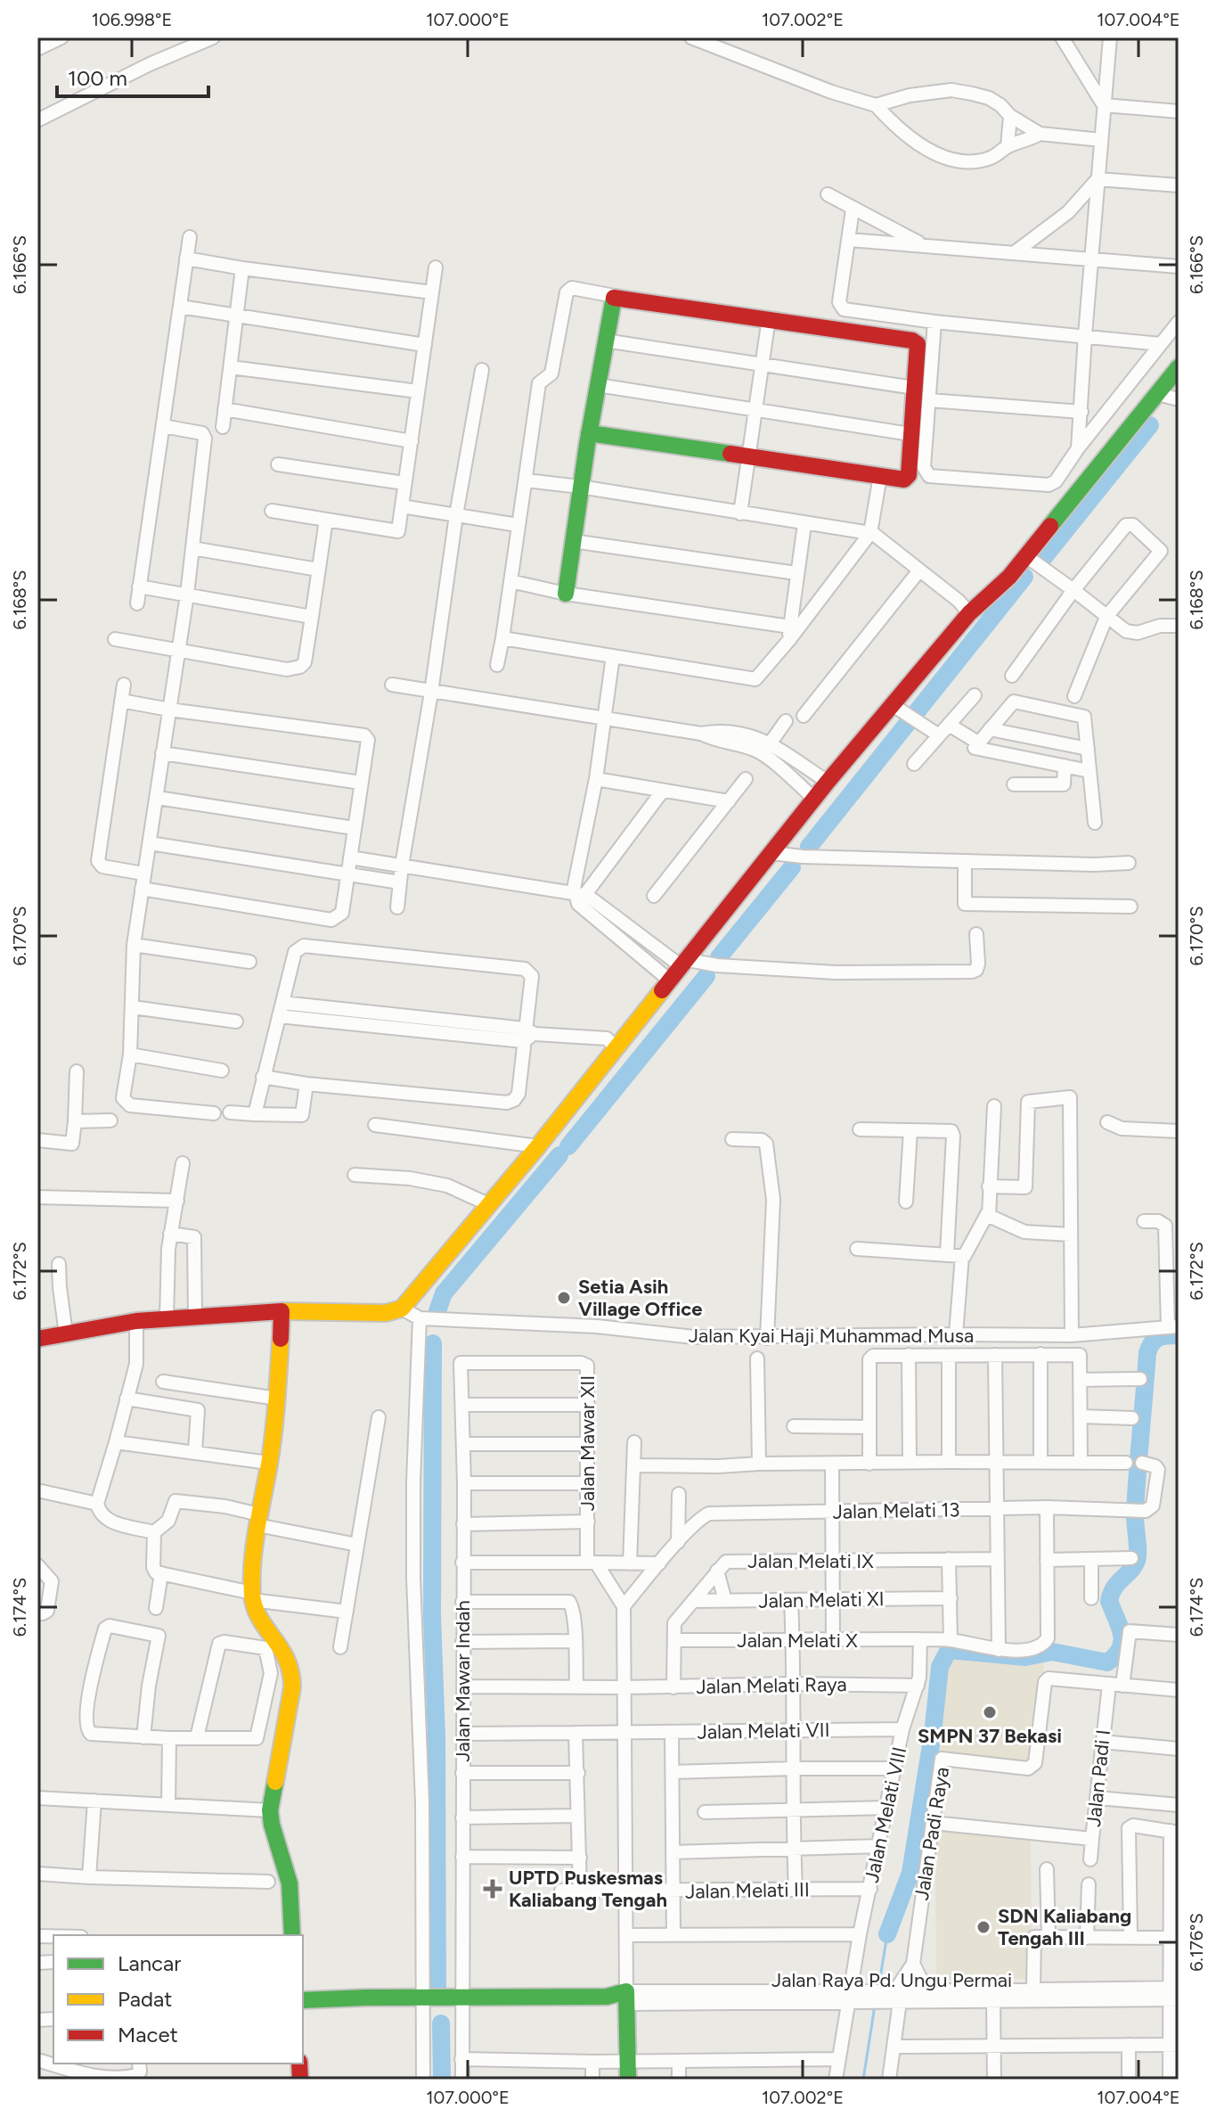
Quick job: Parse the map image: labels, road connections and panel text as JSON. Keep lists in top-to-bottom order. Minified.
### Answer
{"streets":{"street":["Jalan Kyai Haji Muhammad Musa","Jalan Mawar XII","Jalan Melati 13","Jalan Melati IX","Jalan Melati XI","Jalan Melati X","Jalan Mawar Indah","Jalan Melati Raya","Jalan Melati VII","Jalan Padi I","Jalan Melati VIII","Jalan Padi Raya","Jalan Melati III","Jalan Raya Pd. Ungu Permai"]},"crossings":[["Jalan Mawar XII","Jalan Mawar Indah"],["Jalan Melati X","Jalan Melati VIII"],["Jalan Mawar Indah","Jalan Melati Raya"],["Jalan Mawar Indah","Jalan Melati VII"],["Jalan Mawar Indah","Jalan Raya Pd. Ungu Permai"],["Jalan Melati Raya","Jalan Melati VIII"],["Jalan Melati VII","Jalan Melati VIII"],["Jalan Padi I","Jalan Padi Raya"],["Jalan Melati VIII","Jalan Melati III"],["Jalan Melati VIII","Jalan Raya Pd. Ungu Permai"],["Jalan Padi Raya","Jalan Raya Pd. Ungu Permai"]],"places":{"other":["Setia Asih Village Office","SMPN 37 Bekasi","SDN Kaliabang Tengah III"],"health":["UPTD Puskesmas Kaliabang Tengah"]},"legend":["Lancar","Padat","Macet"],"scale_bar":"100 m","coordinates":["106.998°E","107.000°E","107.002°E","107.004°E","6.166°S","6.168°S","6.170°S","6.172°S","6.174°S","6.176°S"]}
